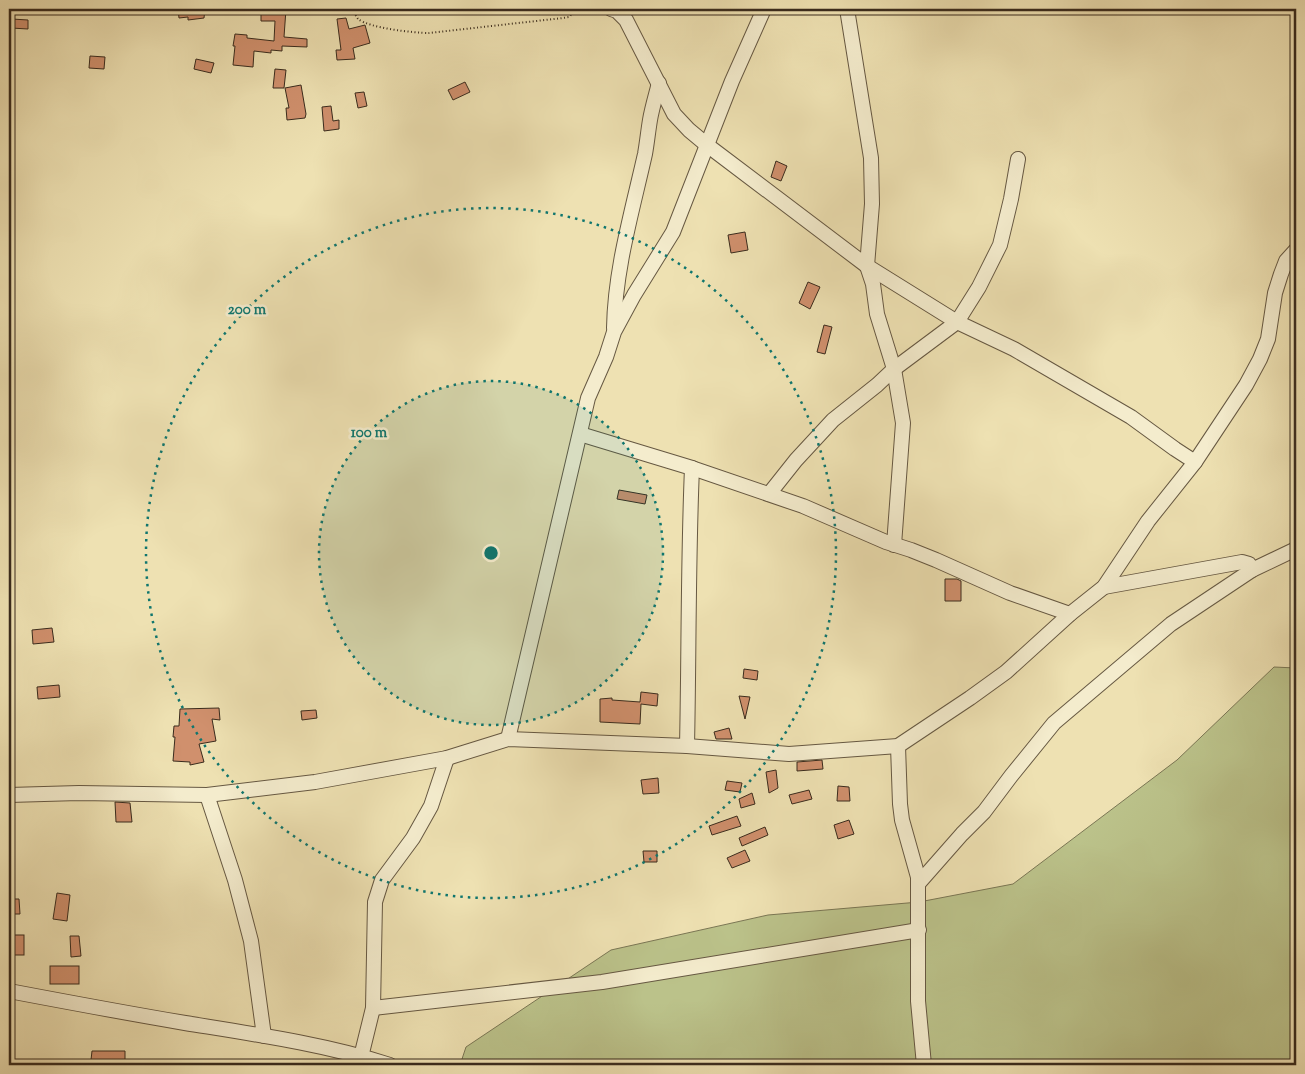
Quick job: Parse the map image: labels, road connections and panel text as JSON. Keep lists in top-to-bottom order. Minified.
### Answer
{"rings":["200 m","100 m"]}
